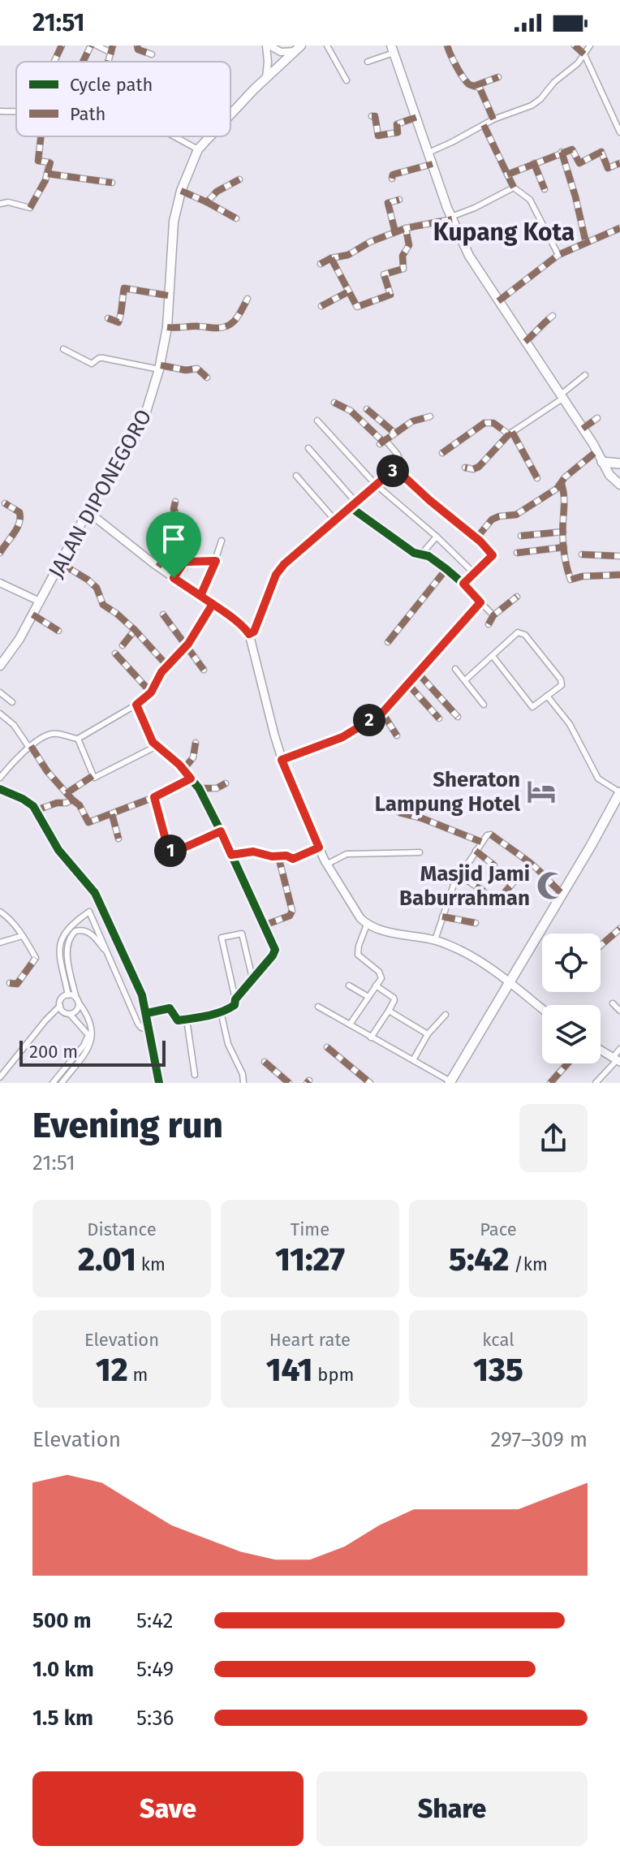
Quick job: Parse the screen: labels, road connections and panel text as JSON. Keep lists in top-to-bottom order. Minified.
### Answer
{"streets":{"main road":["JALAN DIPONEGORO"]},"districts":["Kupang Kota"],"places":{"hotel":["Sheraton Lampung Hotel"],"mosque":["Masjid Jami Baburrahman"]},"legend":["Cycle path","Path"],"scale_bar":"200 m","page":{"status":"21:51","pins":["3","2","1"],"scale":"200 m","heading":["Evening run","21:51"],"stats":[["Distance","2.01 km"],["Time","11:27"],["Pace","5:42 /km"],["Elevation","12 m"],["Heart rate","141 bpm"],["kcal","135"]],"chart":["Elevation","297–309 m"],"list":[{"name":"500 m","note":"5:42"},{"name":"1.0 km","note":"5:49"},{"name":"1.5 km","note":"5:36"}],"buttons":["Save","Share"]}}
